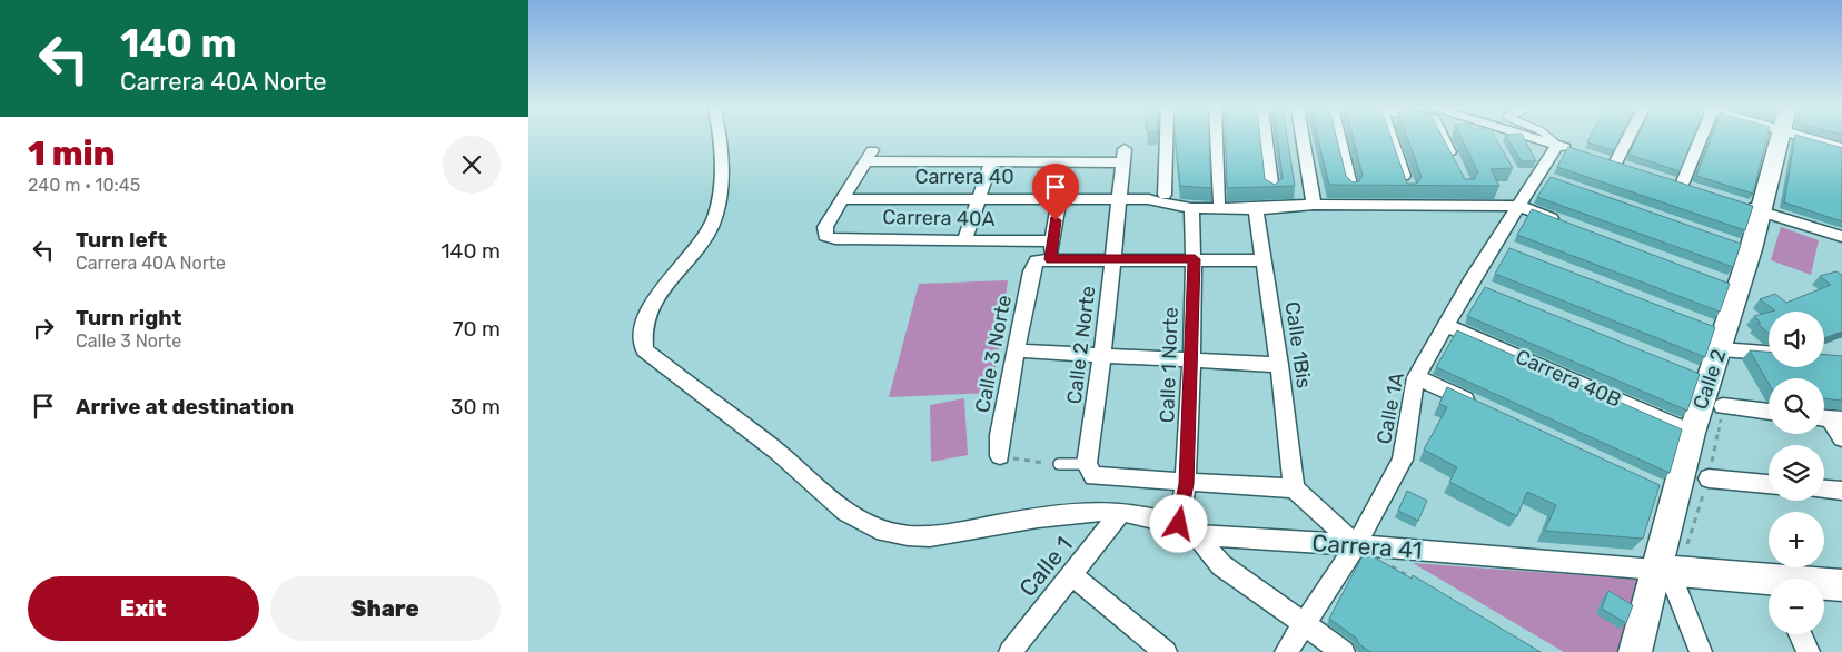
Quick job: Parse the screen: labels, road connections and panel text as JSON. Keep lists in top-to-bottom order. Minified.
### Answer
{"streets":{"street":["Carrera 40","Carrera 40A","Calle 2 Norte","Calle 1Bis","Calle 3 Norte","Calle 1 Norte","Carrera 40B","Calle 2","Calle 1A","Carrera 41","Calle 1"]},"crossings":[["Carrera 40","Carrera 40A"],["Carrera 40","Calle 2 Norte"],["Carrera 40","Calle 3 Norte"],["Carrera 40","Calle 1 Norte"],["Carrera 40A","Calle 3 Norte"],["Calle 1 Norte","Carrera 41"],["Carrera 40B","Calle 2"],["Carrera 40B","Calle 1A"],["Calle 2","Carrera 41"],["Calle 1A","Carrera 41"],["Carrera 41","Calle 1"]],"page":{"turn":["140 m","Carrera 40A Norte"],"heading":["1 min","240 m · 10:45"],"list":[{"name":"Turn left","note":"Carrera 40A Norte","value":"140 m"},{"name":"Turn right","note":"Calle 3 Norte","value":"70 m"},{"name":"Arrive at destination","value":"30 m"}],"map_buttons":["+","−"],"buttons":["Exit","Share"]}}
